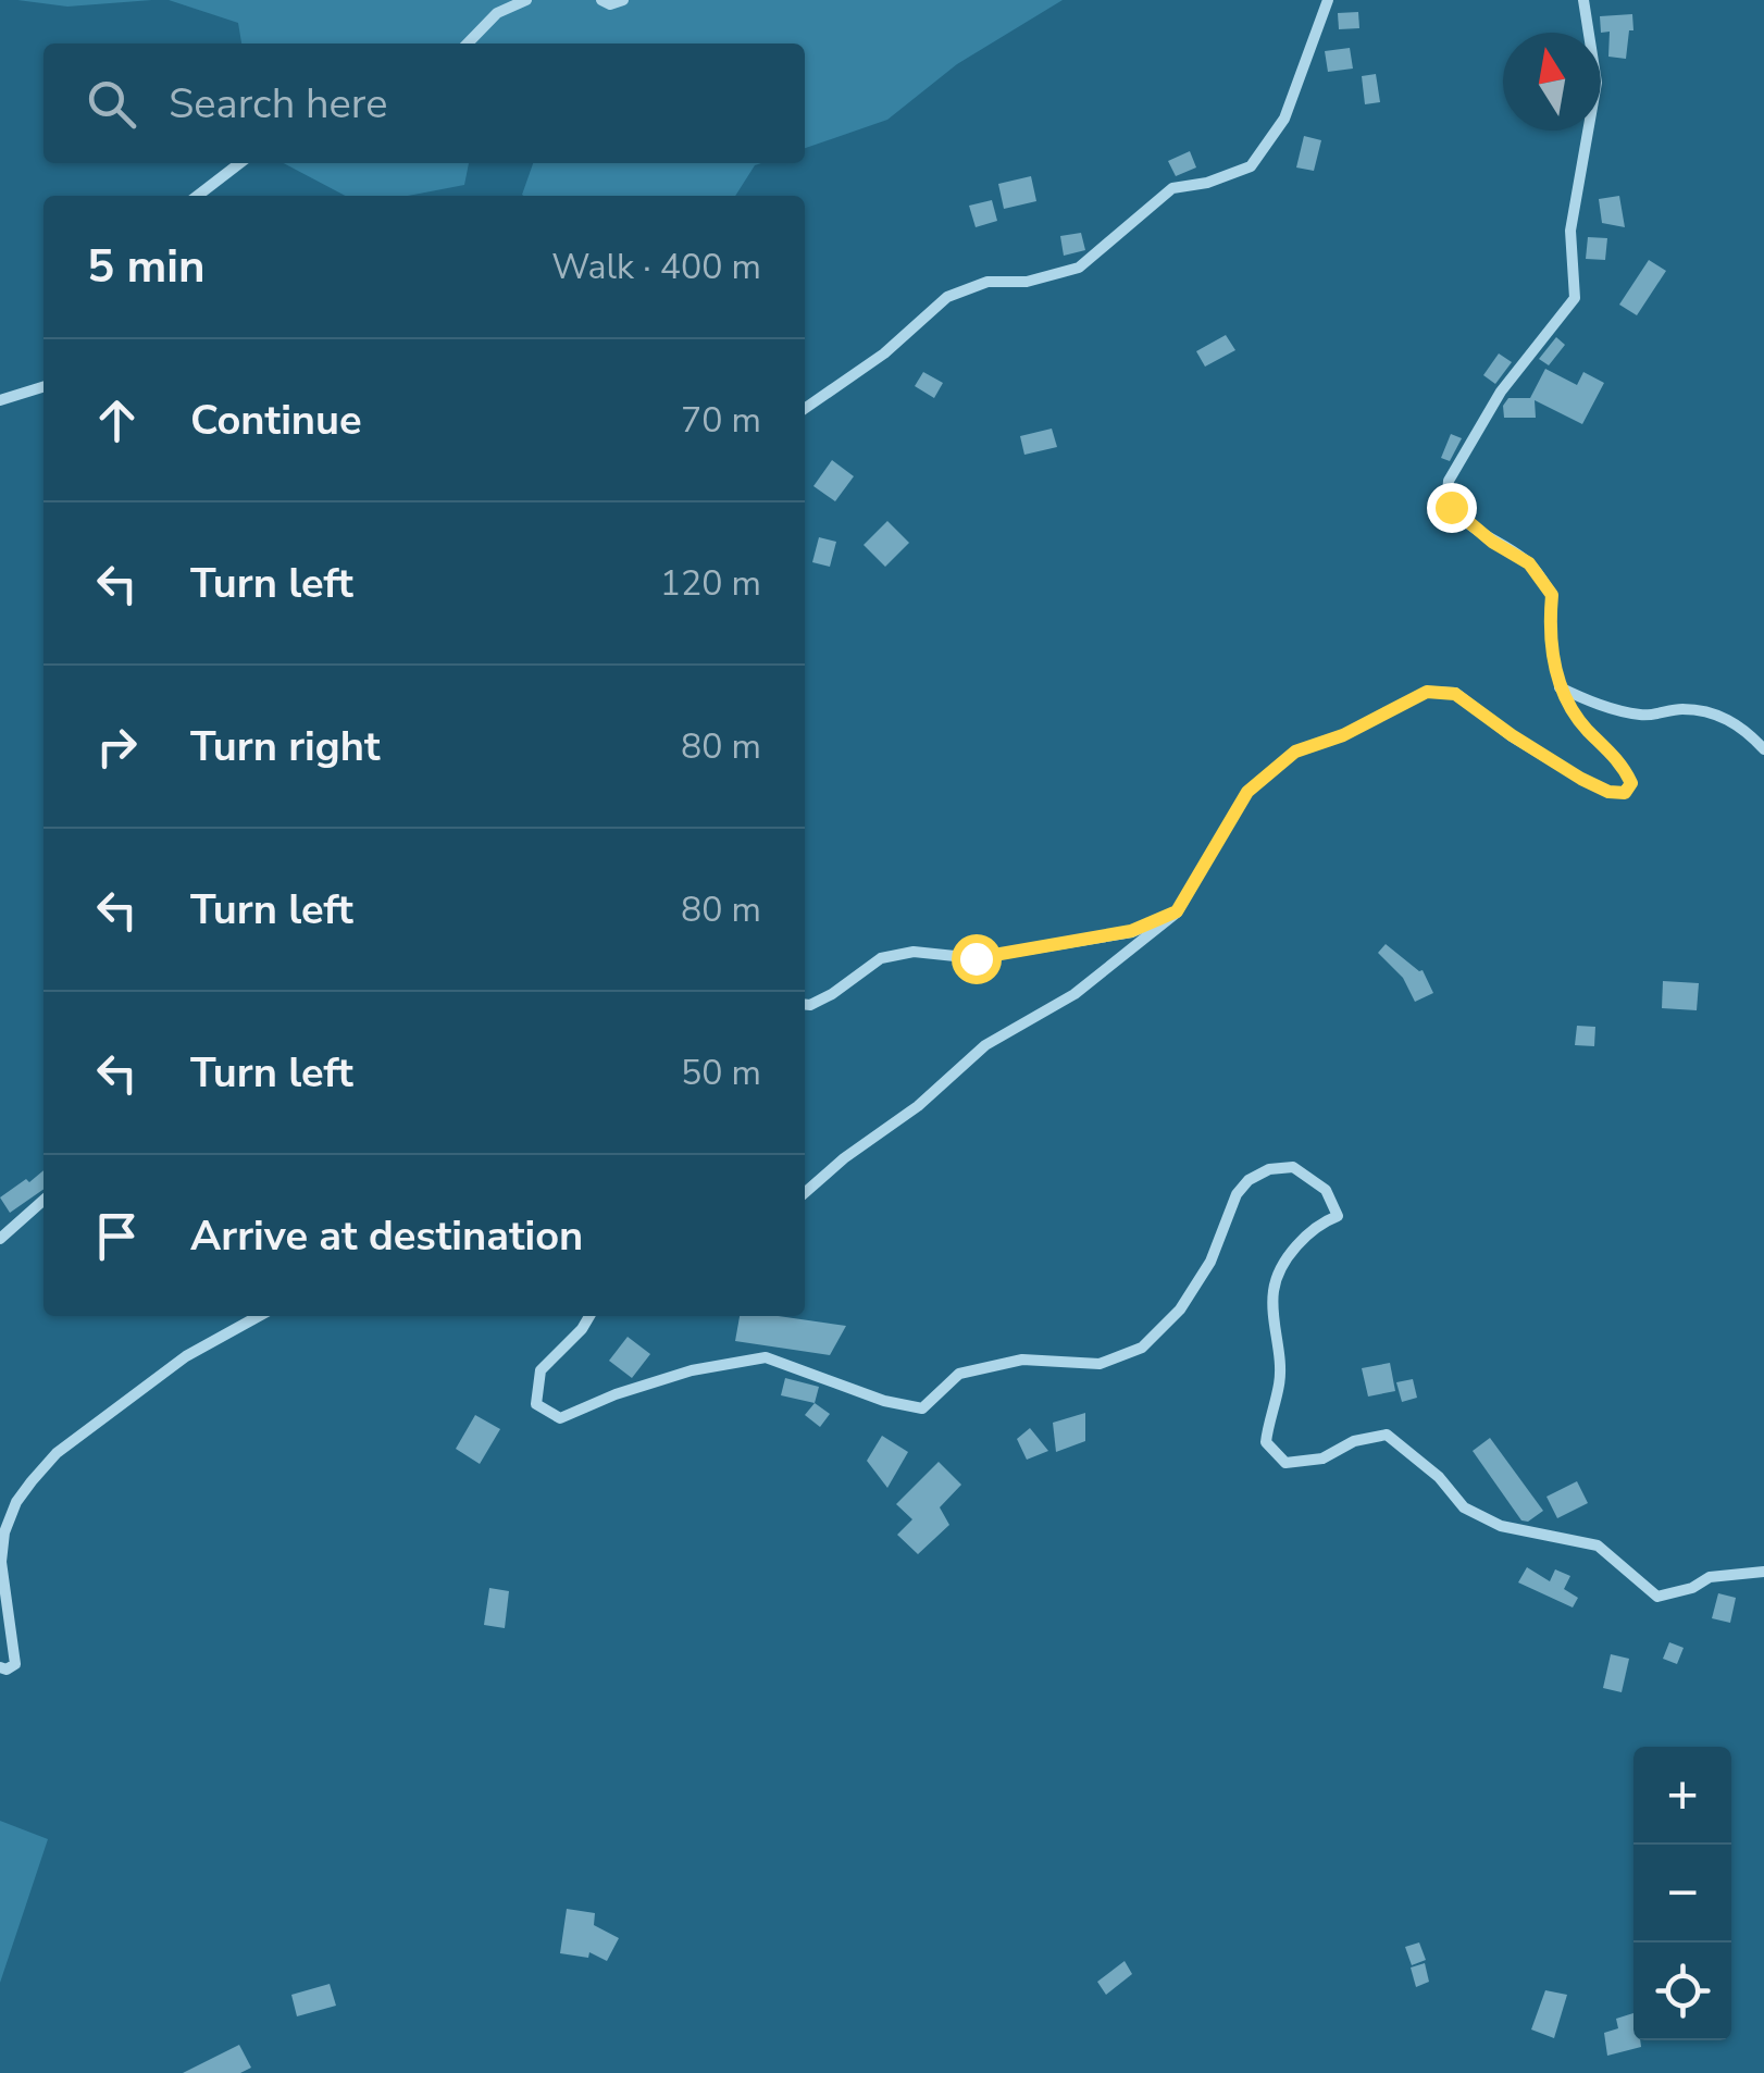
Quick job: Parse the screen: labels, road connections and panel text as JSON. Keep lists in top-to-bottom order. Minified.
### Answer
{"north":"top","page":{"search":"Search here","heading":["5 min","Walk · 400 m"],"list":[["Continue","70 m"],["Turn left","120 m"],["Turn right","80 m"],["Turn left","80 m"],["Turn left","50 m"],"Arrive at destination"],"map_buttons":["+","−"]}}
